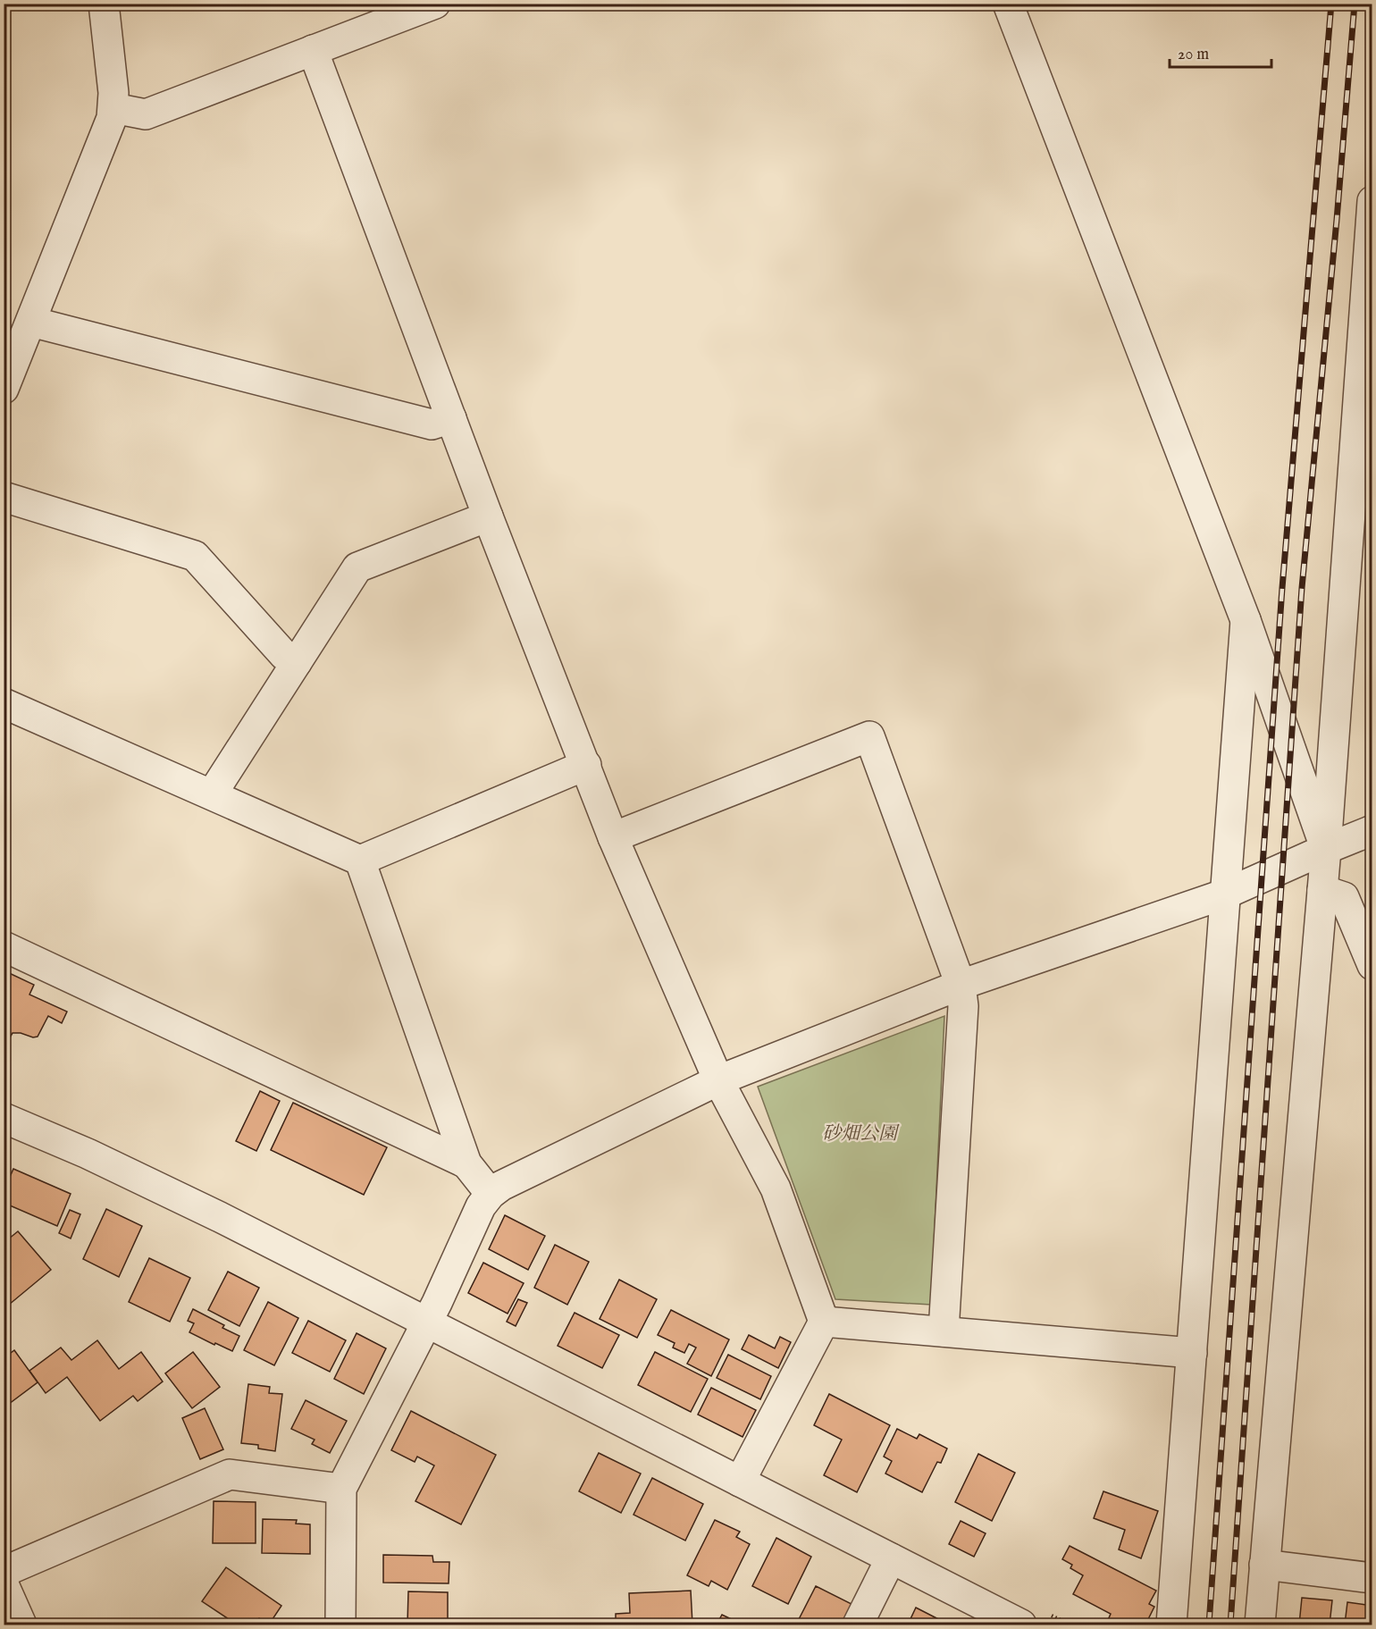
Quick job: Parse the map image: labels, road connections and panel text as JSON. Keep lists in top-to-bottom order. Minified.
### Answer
{"parks":["砂畑公園"],"scale_bar":"20 m"}
